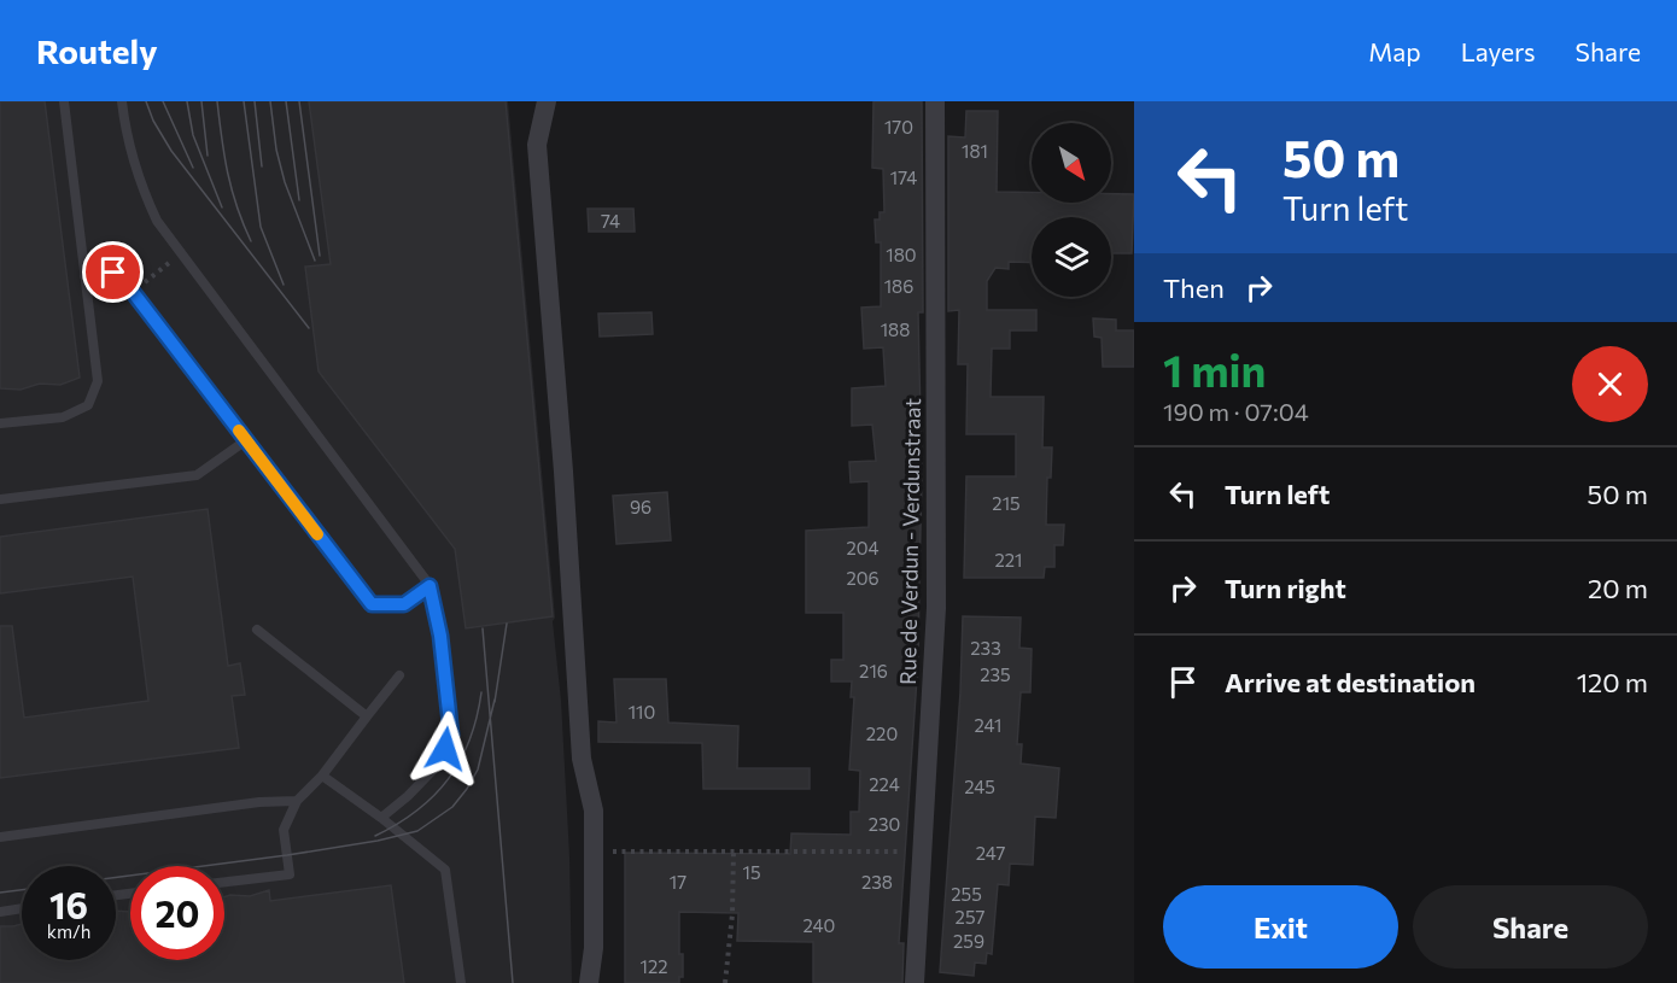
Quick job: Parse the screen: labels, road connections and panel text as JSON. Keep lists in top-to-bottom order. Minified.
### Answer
{"streets":{"street":["Rue de Verdun - Verdunstraat"]},"house_numbers":["170","181","174","74","180","186","188","215","96","204","221","206","233","216","235","110","241","220","224","245","230","247","15","17","238","255","257","240","259","122"],"north":"bottom right","page":{"header":"Routely","nav":["Map","Layers","Share"],"turn":["50 m","Turn left"],"then":"Then","heading":["1 min","190 m · 07:04"],"list":[{"name":"Turn left","value":"50 m"},{"name":"Turn right","value":"20 m"},{"name":"Arrive at destination","value":"120 m"}],"speed":"16 km/h","limit":"20","buttons":["Exit","Share"]}}
